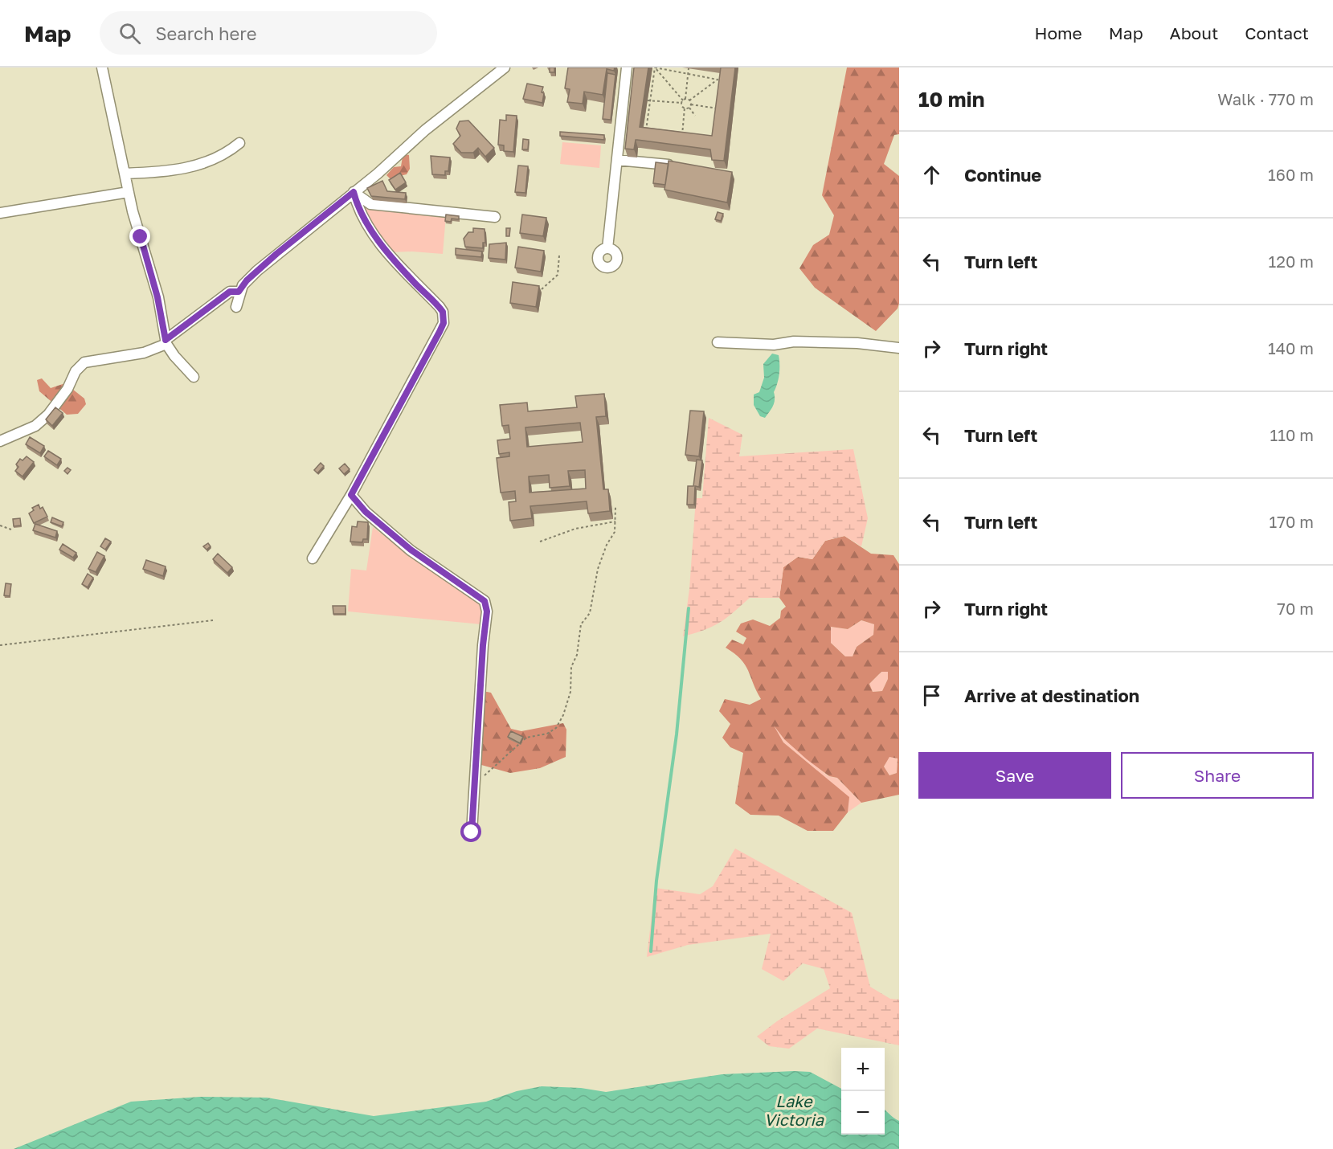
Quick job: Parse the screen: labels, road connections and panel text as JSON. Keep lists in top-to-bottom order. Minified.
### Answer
{"water":["Lake Victoria"],"page":{"header":"Map","search":"Search here","nav":["Home","Map","About","Contact"],"heading":["10 min","Walk · 770 m"],"list":[["Continue","160 m"],["Turn left","120 m"],["Turn right","140 m"],["Turn left","110 m"],["Turn left","170 m"],["Turn right","70 m"],"Arrive at destination"],"buttons":["Save","Share"],"map_buttons":["+","−"]}}
